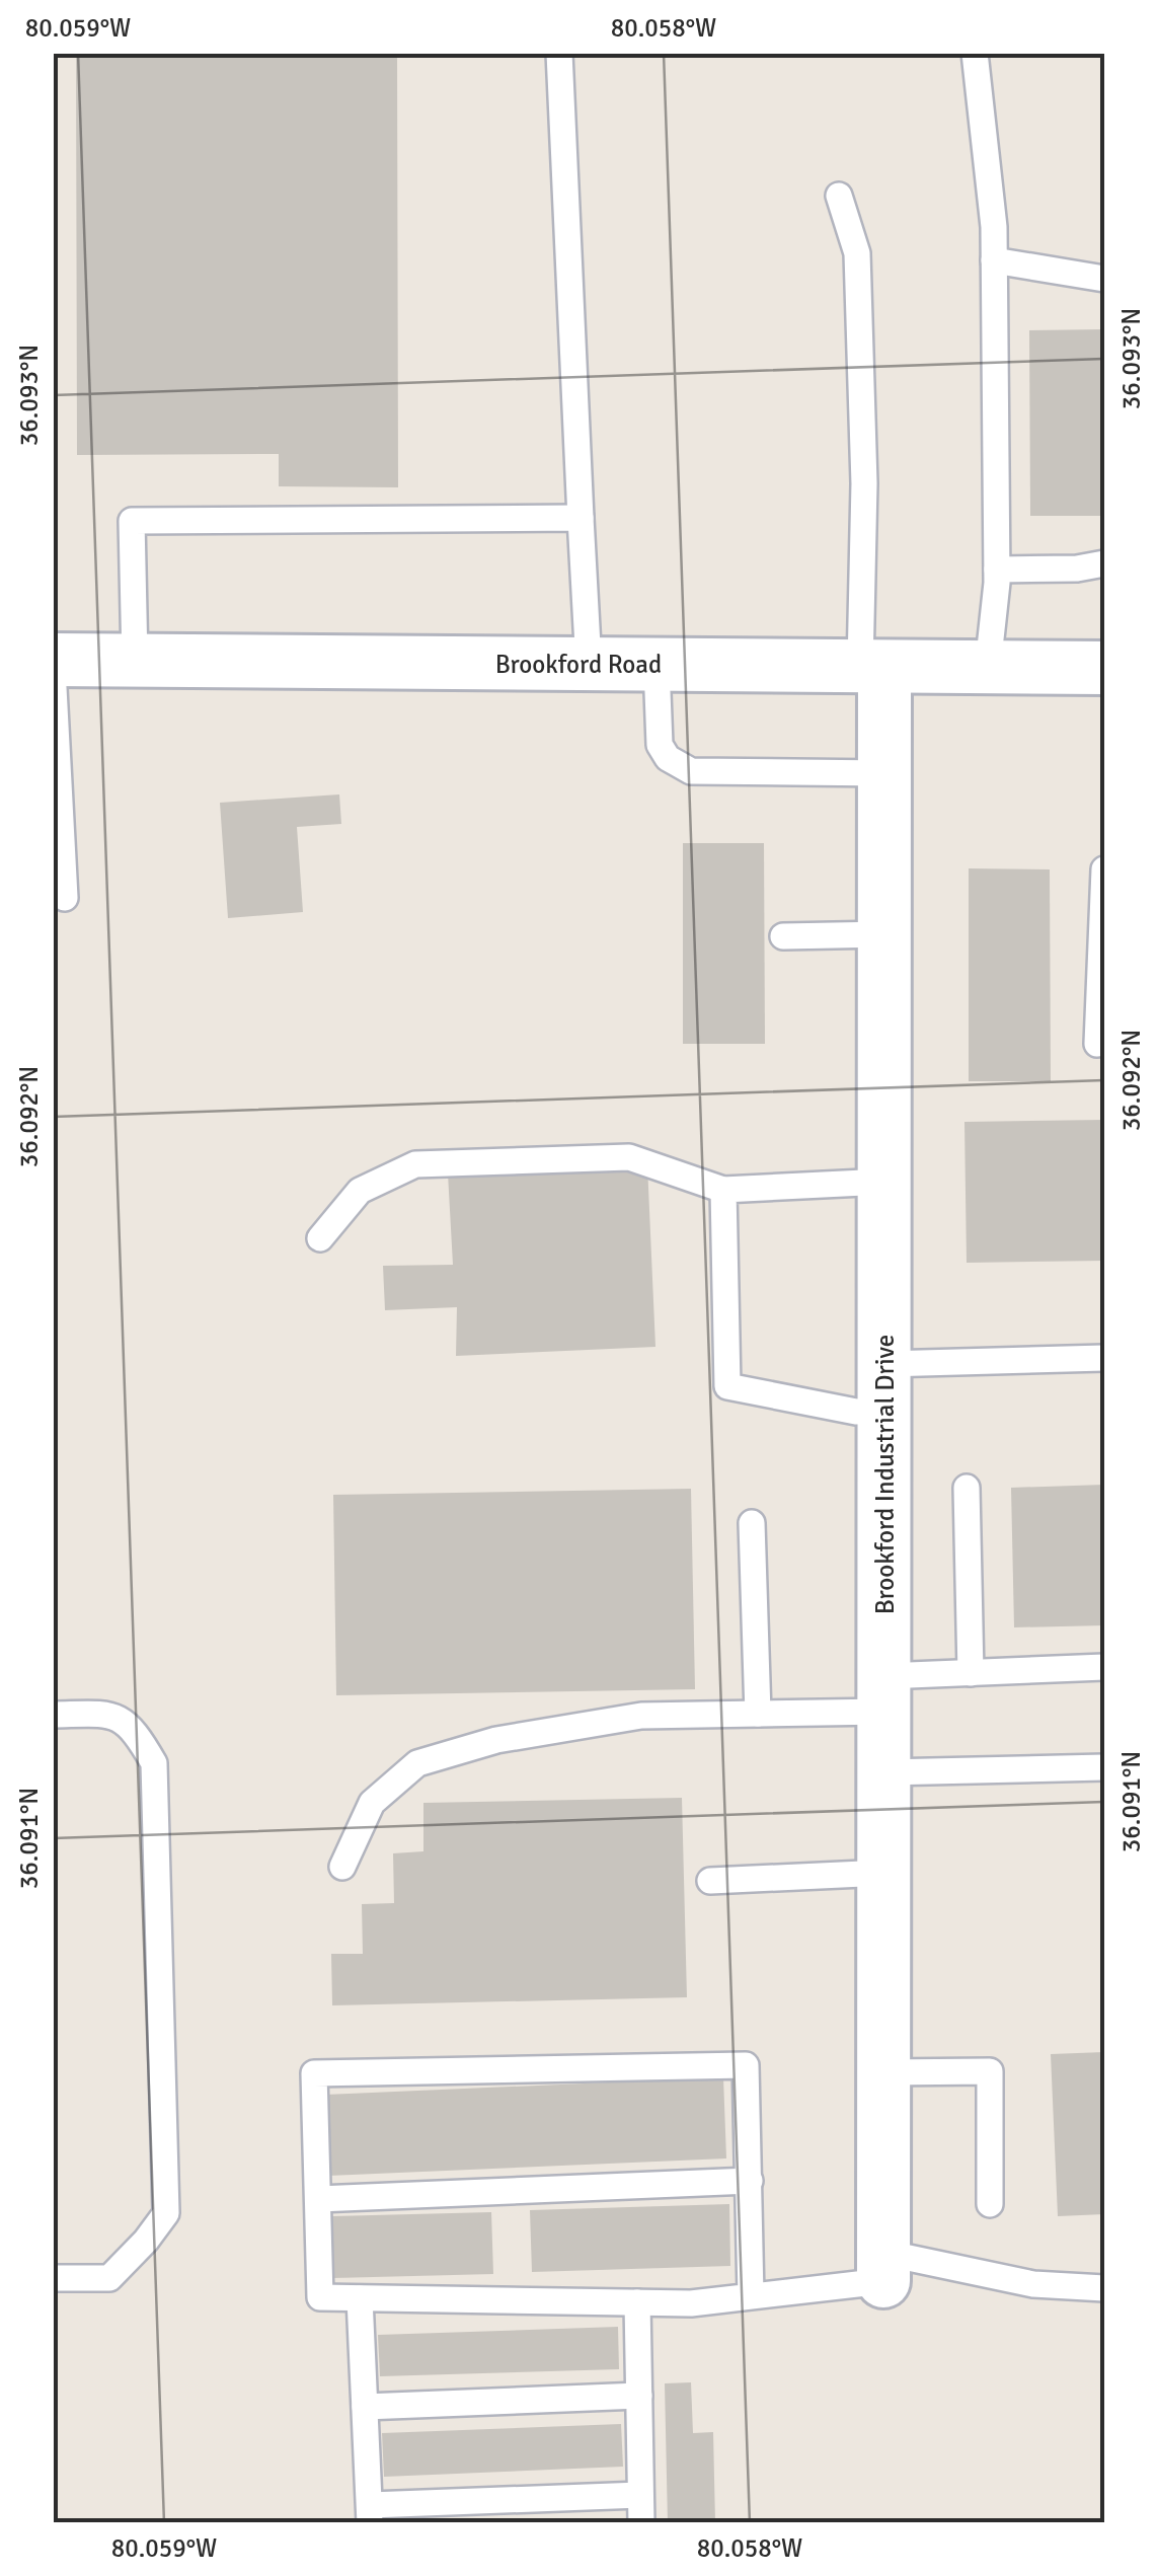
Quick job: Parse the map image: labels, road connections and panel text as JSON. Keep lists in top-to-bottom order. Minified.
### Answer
{"streets":{"street":["Brookford Road","Brookford Industrial Drive"]},"crossings":[["Brookford Road","Brookford Industrial Drive"]],"coordinates":["80.059°W","80.058°W","36.093°N","36.092°N","36.091°N"]}
